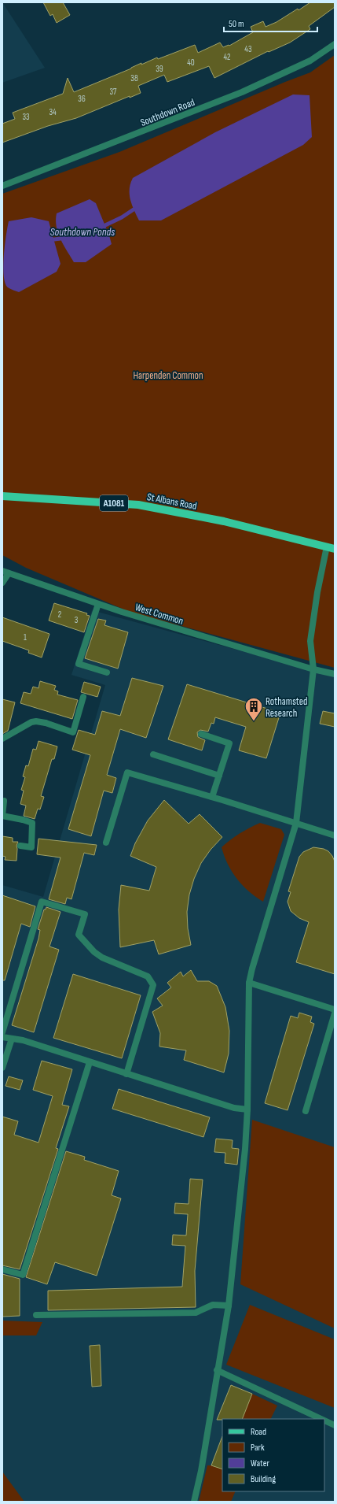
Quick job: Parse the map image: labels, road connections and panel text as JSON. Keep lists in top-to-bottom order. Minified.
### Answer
{"streets":{"main road":["St Albans Road","A1081"],"street":["Southdown Road","West Common"]},"water":["Southdown Ponds"],"parks":["Harpenden Common"],"places":{"building":["Rothamsted Research"]},"house_numbers":["43","42","40","39","38","37","36","34","33","2","3","1"],"legend":["Road","Park","Water","Building"],"scale_bar":"50 m"}
